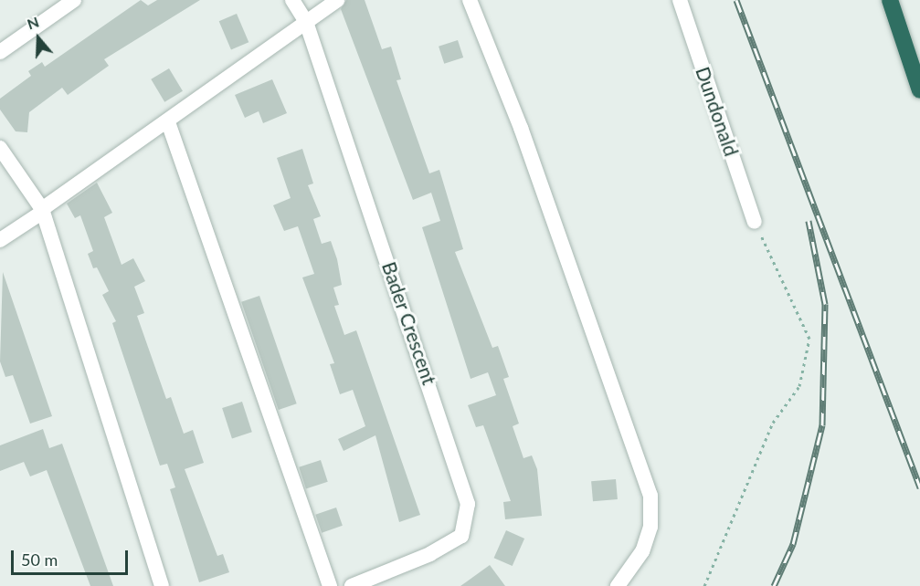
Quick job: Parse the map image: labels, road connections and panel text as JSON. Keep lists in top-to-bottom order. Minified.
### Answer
{"streets":{"street":["Dundonald","Bader Crescent"]},"scale_bar":"50 m","north":"top"}
